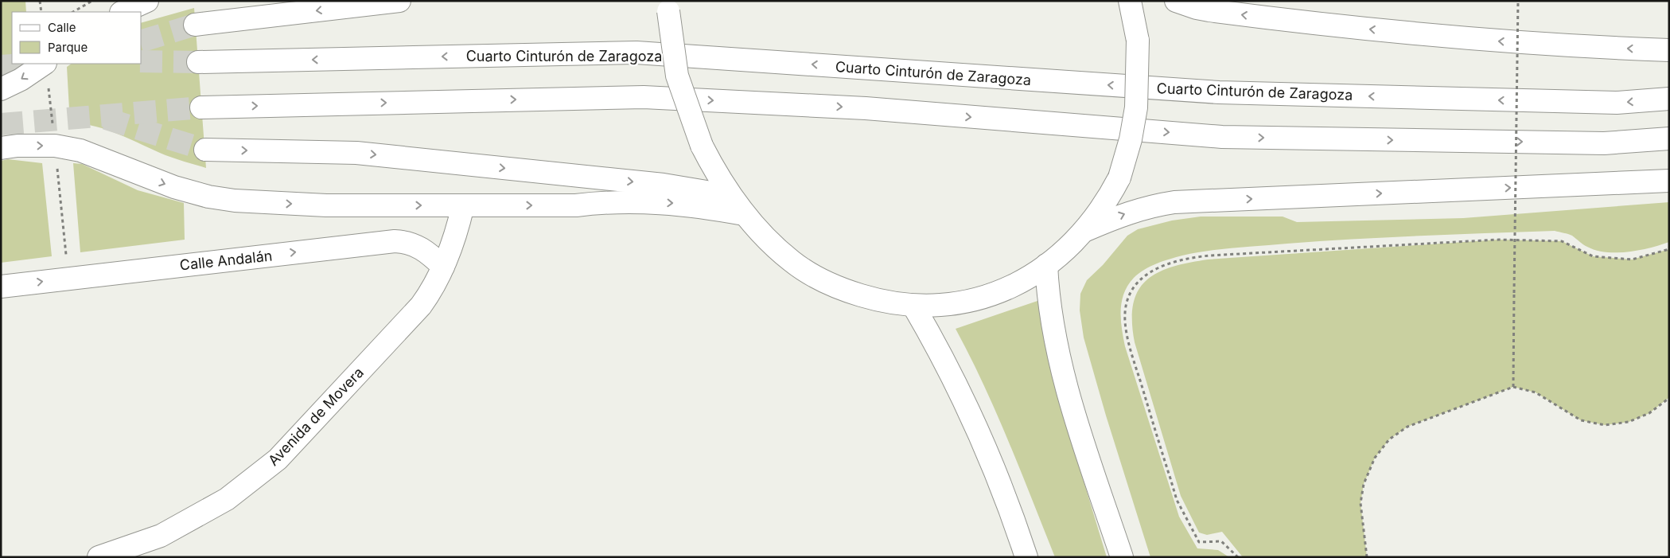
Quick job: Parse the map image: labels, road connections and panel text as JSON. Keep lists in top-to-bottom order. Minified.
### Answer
{"streets":{"main road":["Cuarto Cinturón de Zaragoza","Calle Andalán","Avenida de Movera"]},"crossings":[["Calle Andalán","Avenida de Movera"]],"legend":["Calle","Parque"]}
